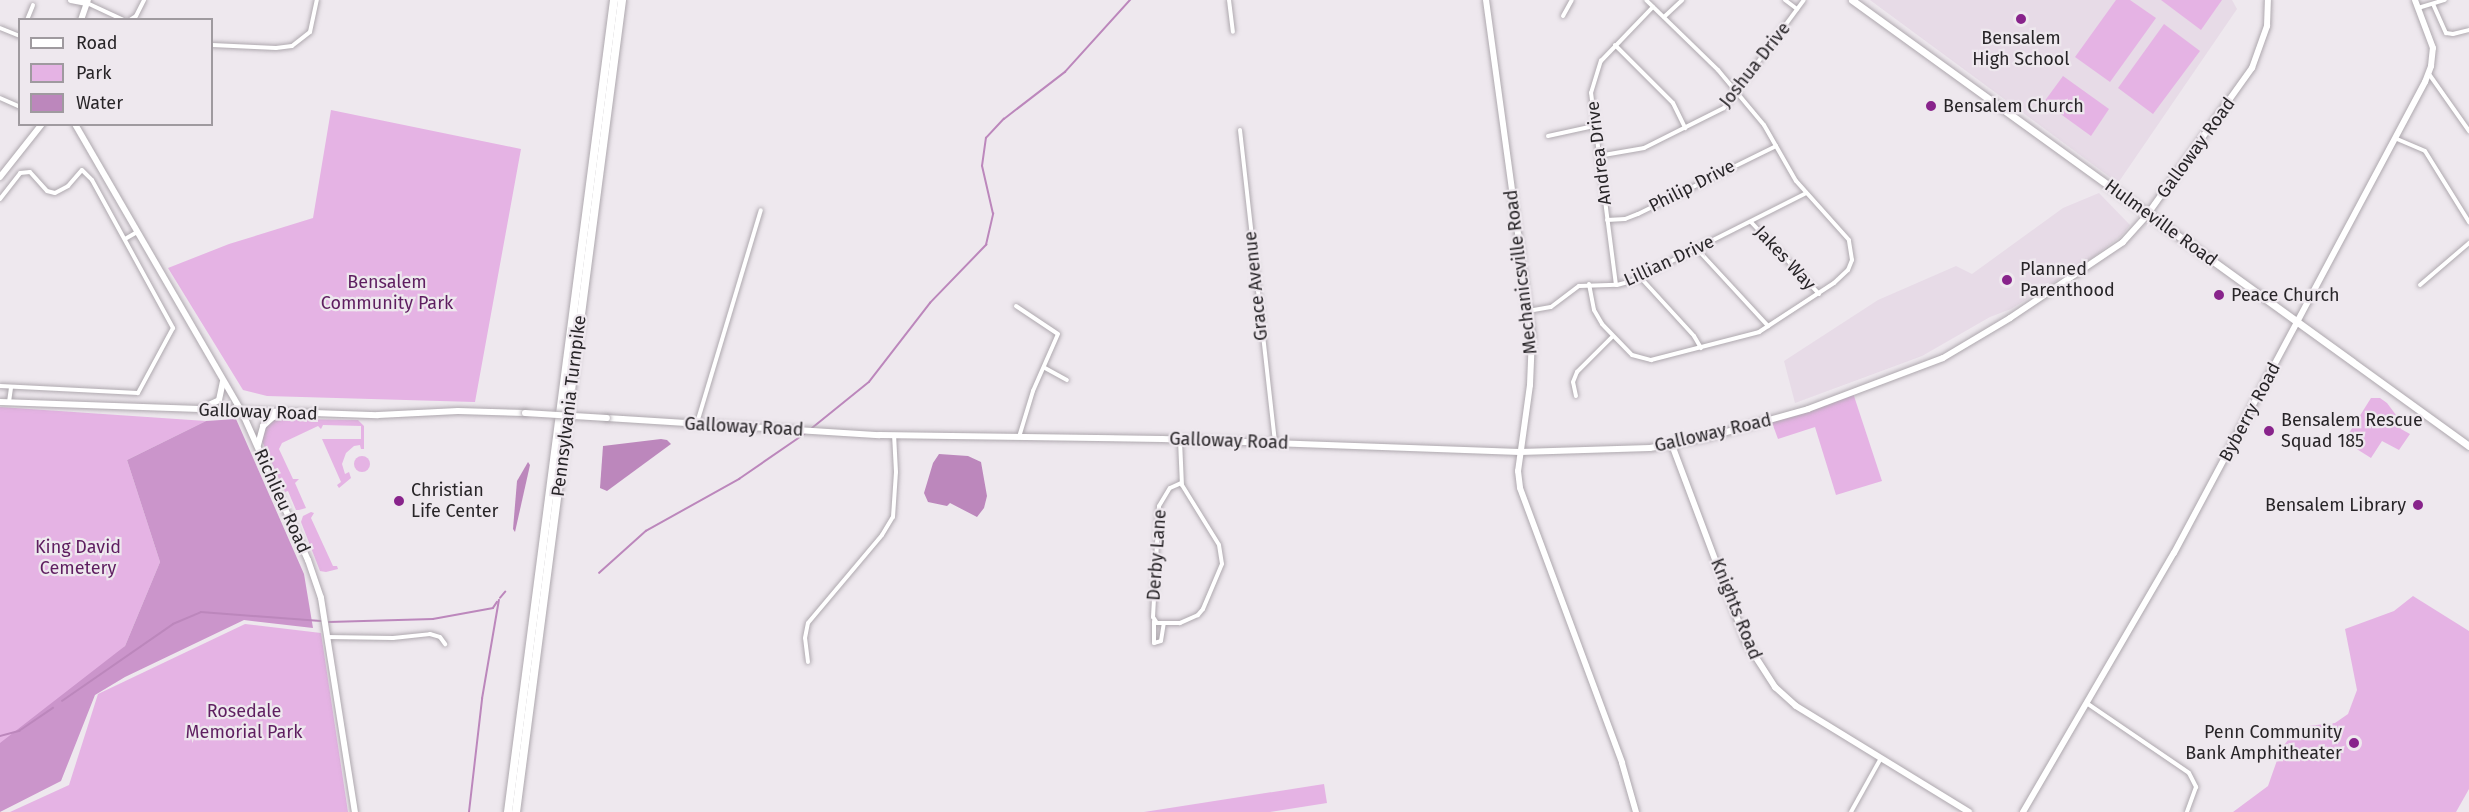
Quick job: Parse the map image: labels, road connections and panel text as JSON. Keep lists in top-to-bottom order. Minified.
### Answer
{"streets":{"highway":["Pennsylvania Turnpike"],"main road":["Galloway Road","Hulmeville Road","Mechanicsville Road","Byberry Road","Richlieu Road","Knights Road"],"street":["Joshua Drive","Andrea Drive","Philip Drive","Jakes Way","Lillian Drive","Grace Avenue","Derby Lane"]},"crossings":[["Joshua Drive","Andrea Drive"],["Galloway Road","Hulmeville Road"],["Galloway Road","Mechanicsville Road"],["Galloway Road","Grace Avenue"],["Galloway Road","Richlieu Road"],["Galloway Road","Knights Road"],["Andrea Drive","Philip Drive"],["Andrea Drive","Lillian Drive"],["Hulmeville Road","Byberry Road"],["Jakes Way","Lillian Drive"]],"parks":["Bensalem Community Park","King David Cemetery","Rosedale Memorial Park"],"places":["Bensalem High School","Bensalem Church","Planned Parenthood","Peace Church","Bensalem Rescue Squad 185","Christian Life Center","Bensalem Library","Penn Community Bank Amphitheater"],"legend":["Road","Park","Water"]}
